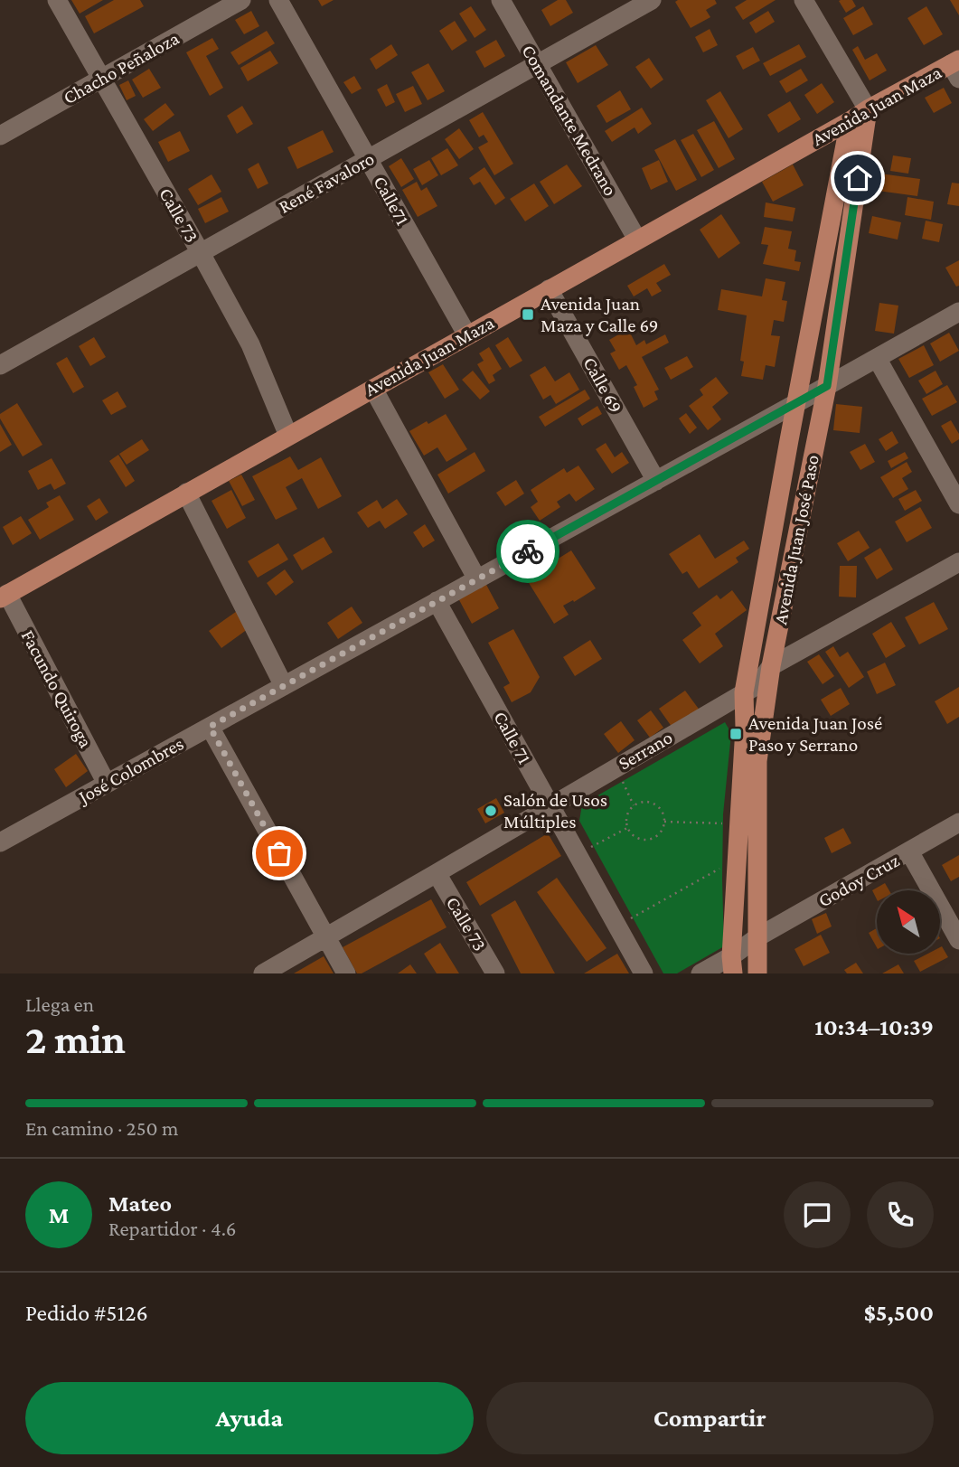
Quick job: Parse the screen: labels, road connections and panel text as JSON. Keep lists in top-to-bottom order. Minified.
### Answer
{"streets":{"main road":["Avenida Juan Maza","Avenida Juan José Paso"],"street":["Chacho Peñaloza","Comandante Medrano","René Favaloro","Calle71","Calle 73","Calle 69","Facundo Quiroga","Calle 71","Serrano","José Colombres","Godoy Cruz"]},"crossings":[["Chacho Peñaloza","Calle 73"],["Avenida Juan Maza","Comandante Medrano"],["Avenida Juan Maza","Calle71"],["Avenida Juan Maza","Calle 73"],["Avenida Juan Maza","Calle 69"],["Avenida Juan Maza","Avenida Juan José Paso"],["Avenida Juan Maza","Facundo Quiroga"],["Comandante Medrano","René Favaloro"],["René Favaloro","Calle71"],["René Favaloro","Calle 73"],["Calle 73","Serrano"],["Calle 69","José Colombres"],["Avenida Juan José Paso","Serrano"],["Avenida Juan José Paso","José Colombres"],["Avenida Juan José Paso","Godoy Cruz"],["Facundo Quiroga","José Colombres"],["Calle 71","Serrano"],["Calle 71","José Colombres"]],"places":{"transit":["Avenida Juan Maza y Calle 69","Avenida Juan José Paso y Serrano"],"other":["Salón de Usos Múltiples"]},"north":"top left","page":{"heading":["2 min","Llega en","10:34–10:39"],"panel":["Mateo","Repartidor · 4.6","Pedido #5126","$5,500"],"bar":"En camino · 250 m","round":"M","buttons":["Ayuda","Compartir"]}}
